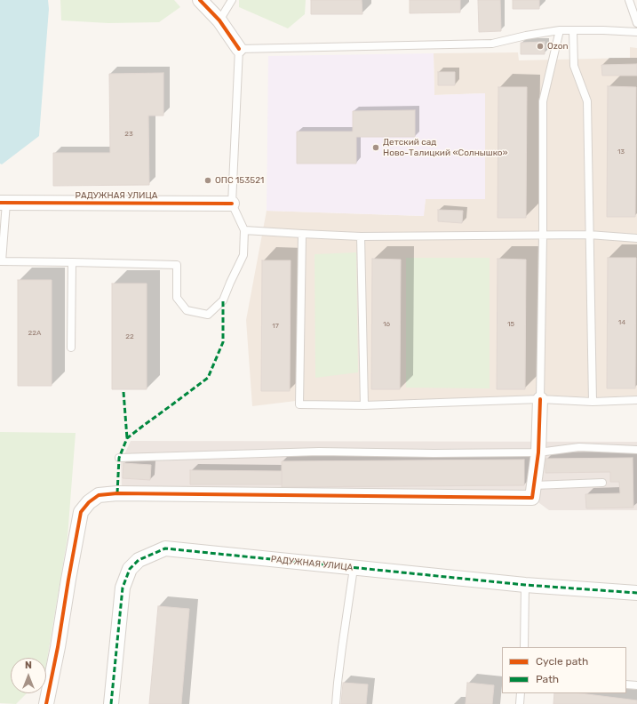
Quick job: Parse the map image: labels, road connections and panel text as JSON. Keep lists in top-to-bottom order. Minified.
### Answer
{"streets":{"street":["РАДУЖНАЯ УЛИЦА"]},"places":["Ozon","Детский сад Ново-Талицкий «Солнышко»","ОПС 153521"],"house_numbers":["23","13","14","16","15","17","22А","22"],"legend":["Cycle path","Path"],"north":"top"}
